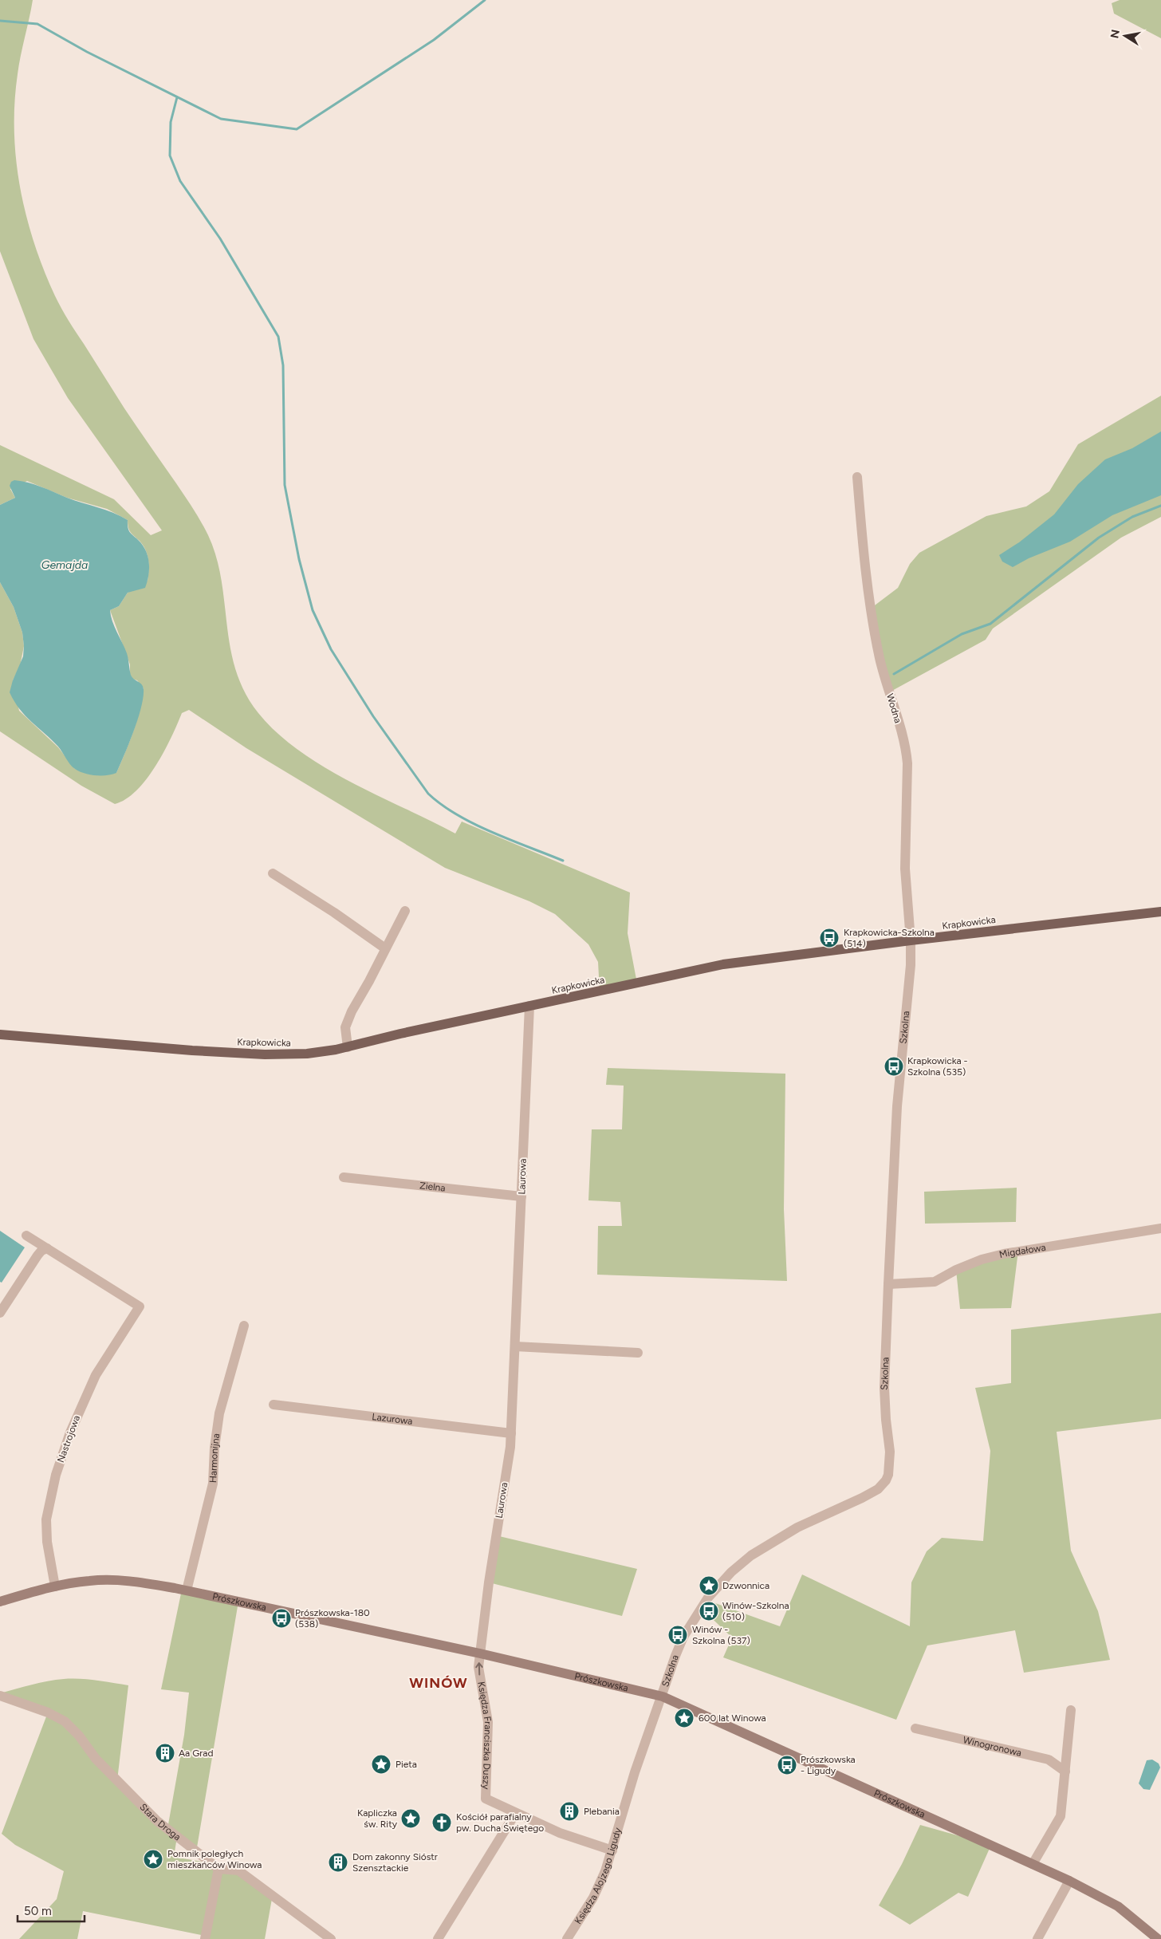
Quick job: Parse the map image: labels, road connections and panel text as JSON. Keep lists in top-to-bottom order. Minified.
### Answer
{"streets":{"main road":["Krapkowicka","Prószkowska"],"street":["Wodna","Szkolna","Laurowa","Zielna","Migdałowa","Lazurowa","Nastrojowa","Harmonijna","Księdza Franciszka Duszy","Winogronowa","Stara Droga","Księdza Alojzego Ligudy"]},"crossings":[["Wodna","Krapkowicka"],["Wodna","Szkolna"],["Krapkowicka","Szkolna"],["Krapkowicka","Laurowa"],["Szkolna","Migdałowa"],["Szkolna","Prószkowska"],["Szkolna","Księdza Alojzego Ligudy"],["Laurowa","Zielna"],["Laurowa","Lazurowa"],["Laurowa","Prószkowska"],["Laurowa","Księdza Franciszka Duszy"],["Nastrojowa","Prószkowska"],["Harmonijna","Prószkowska"],["Prószkowska","Księdza Franciszka Duszy"],["Prószkowska","Księdza Alojzego Ligudy"],["Księdza Franciszka Duszy","Księdza Alojzego Ligudy"]],"one_way":["Księdza Franciszka Duszy"],"districts":["WINÓW"],"water":["Gemajda"],"places":{"bus stop":["Krapkowicka-Szkolna (514)","Krapkowicka - Szkolna (535)","Winów-Szkolna (510)","Prószkowska-180 (538)","Winów - Szkolna (537)","Prószkowska - Ligudy"],"place":["Dzwonnica","600 lat Winowa","Pieta","Kapliczka św. Rity","Pomnik poległych mieszkańców Winowa"],"building":["Aa Grad","Plebania","Dom zakonny Sióstr Szensztackie"],"church":["Kościół parafialny pw. Ducha Świętego"]},"scale_bar":"50 m","north":"left"}
